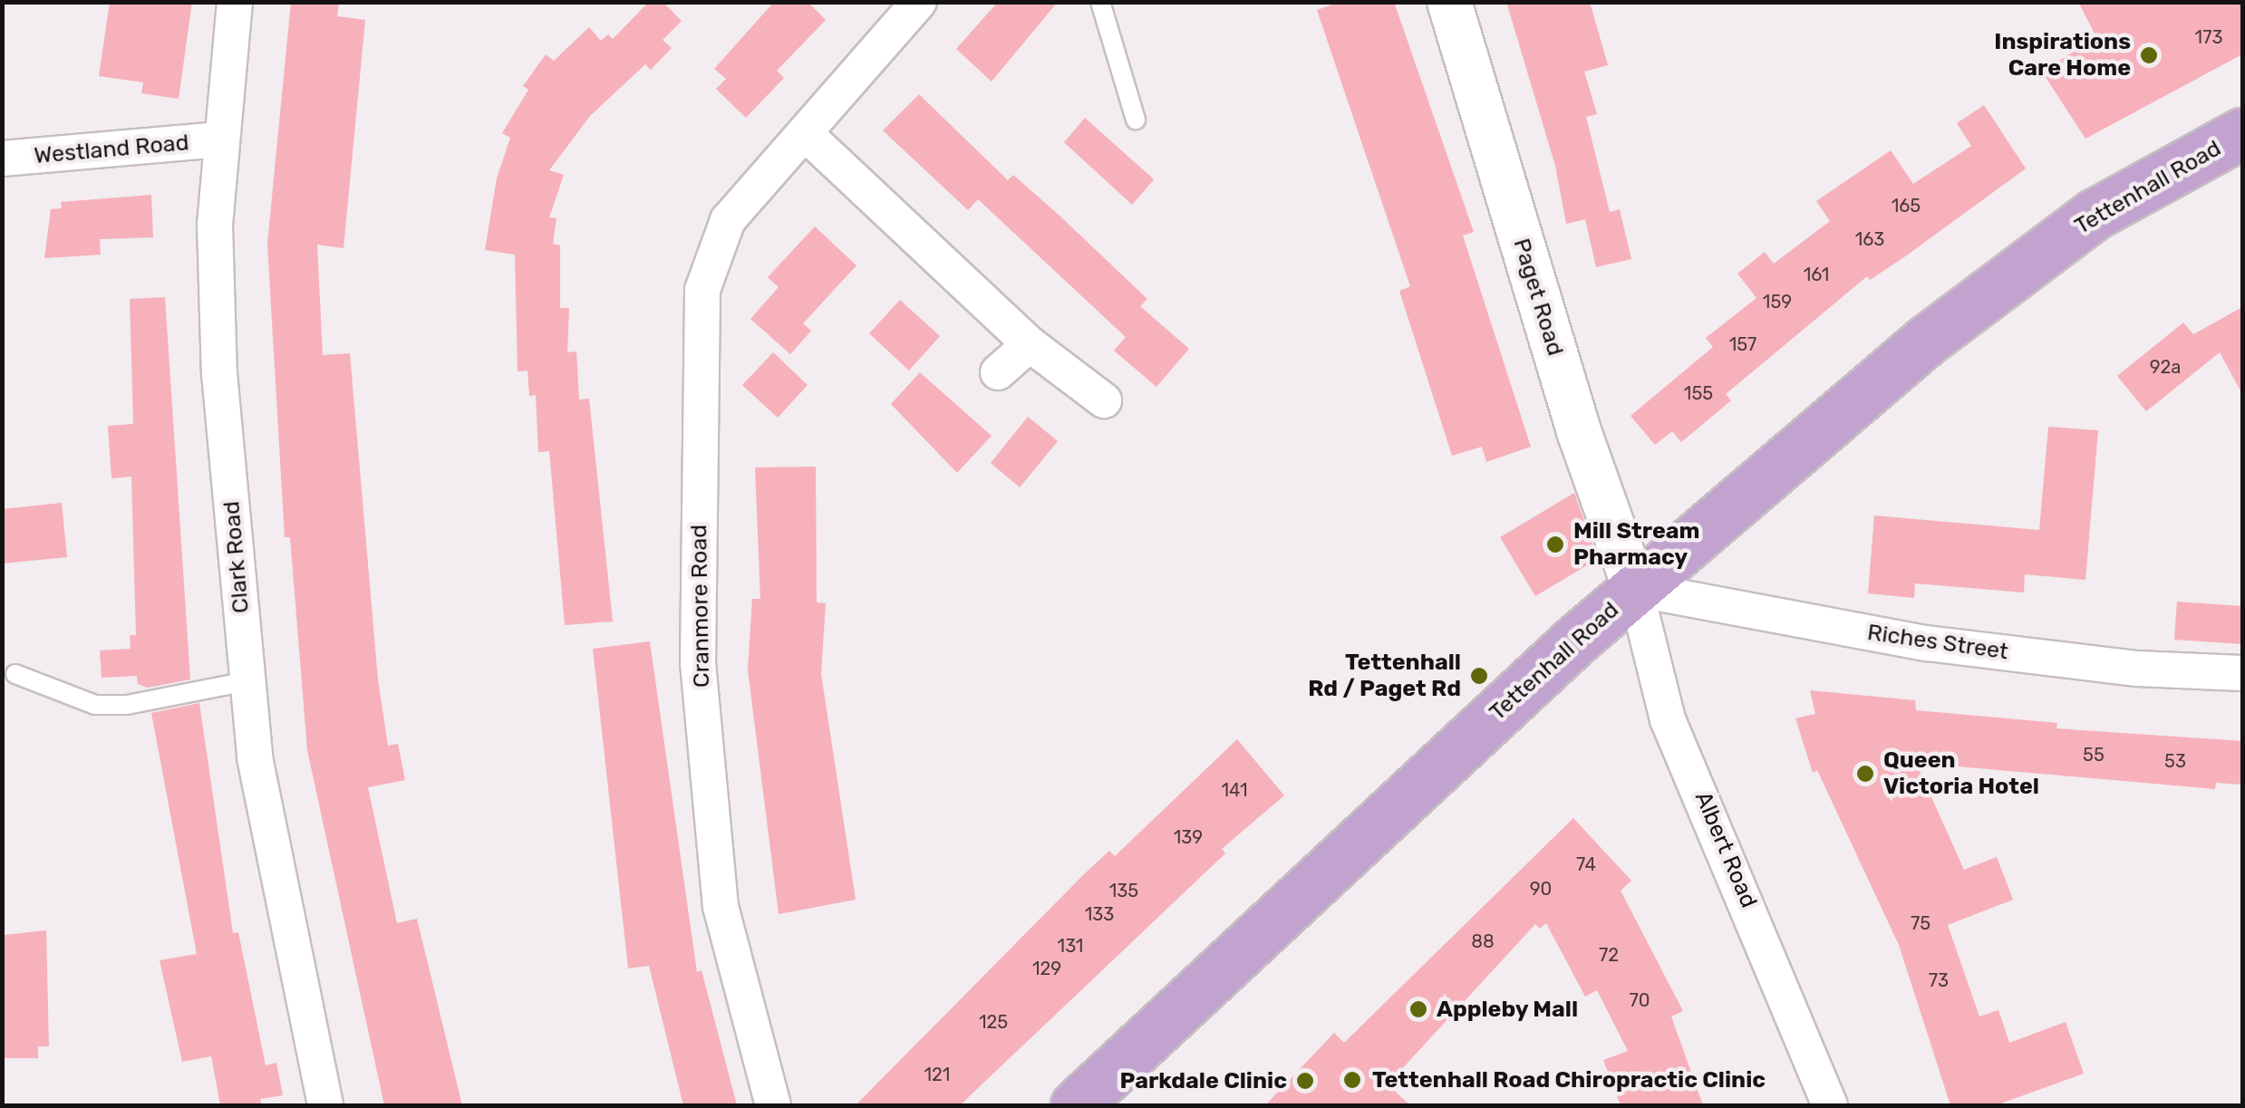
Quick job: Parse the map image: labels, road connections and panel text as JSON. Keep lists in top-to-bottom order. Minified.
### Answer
{"streets":{"highway":["Tettenhall Road"],"street":["Westland Road","Paget Road","Clark Road","Cranmore Road","Riches Street","Albert Road"]},"crossings":[["Westland Road","Clark Road"],["Tettenhall Road","Paget Road"],["Tettenhall Road","Riches Street"],["Tettenhall Road","Albert Road"],["Paget Road","Riches Street"],["Paget Road","Albert Road"],["Riches Street","Albert Road"]],"places":["Inspirations Care Home","Mill Stream Pharmacy","Tettenhall Rd / Paget Rd","Queen Victoria Hotel","Appleby Mall","Tettenhall Road Chiropractic Clinic","Parkdale Clinic"],"house_numbers":["173","165","163","161","159","157","92a","155","55","53","141","139","74","90","135","133","75","88","131","72","129","73","70","125","121"]}
